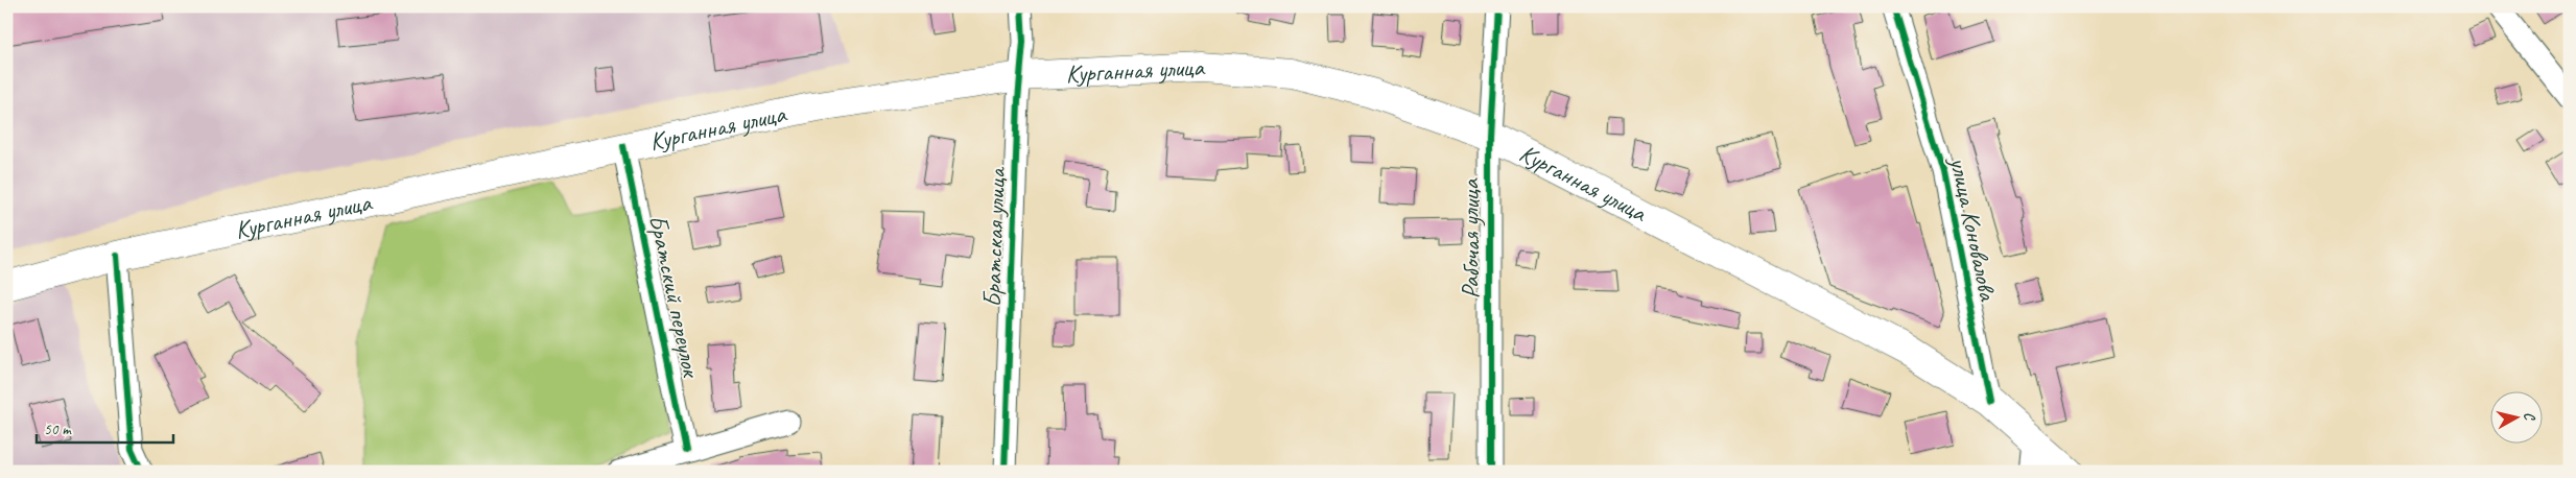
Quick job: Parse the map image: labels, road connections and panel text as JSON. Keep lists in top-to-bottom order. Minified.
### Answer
{"streets":{"main road":["Курганная улица"],"street":["улица Коновалова","Братская улица","Рабочая улица","Братский переулок"]},"crossings":[["Курганная улица","улица Коновалова"],["Курганная улица","Братская улица"],["Курганная улица","Рабочая улица"],["Курганная улица","Братский переулок"]],"scale_bar":"50 m","north":"right"}
